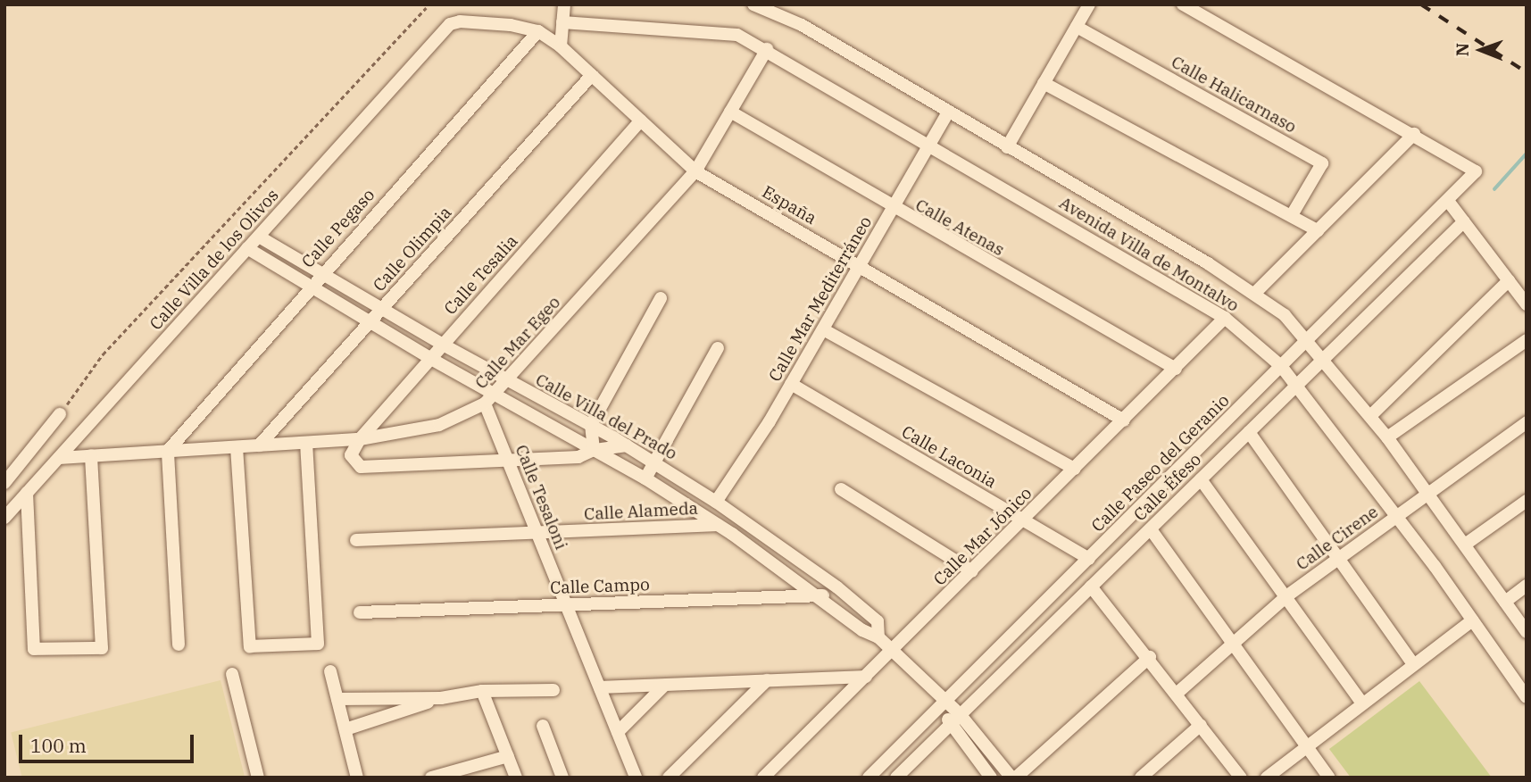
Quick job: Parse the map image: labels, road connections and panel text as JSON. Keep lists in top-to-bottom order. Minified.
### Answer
{"streets":{"street":["Calle Halicarnaso","España","Calle Atenas","Calle Pegaso","Calle Olimpia","Avenida Villa de Montalvo","Calle Villa de los Olivos","Calle Tesalia","Calle Mar Mediterráneo","Calle Mar Egeo","Calle Villa del Prado","Calle Laconia","Calle Paseo del Geranio","Calle Éfeso","Calle Tesaloni","Calle Alameda","Calle Mar Jónico","Calle Cirene","Calle Campo"]},"crossings":[["España","Calle Pegaso"],["España","Calle Olimpia"],["España","Calle Villa de los Olivos"],["España","Calle Tesalia"],["España","Calle Mar Mediterráneo"],["España","Calle Mar Egeo"],["España","Calle Mar Jónico"],["Calle Atenas","Calle Mar Mediterráneo"],["Calle Atenas","Calle Mar Egeo"],["Calle Atenas","Calle Mar Jónico"],["Calle Pegaso","Calle Mar Egeo"],["Calle Pegaso","Calle Villa del Prado"],["Calle Olimpia","Calle Mar Egeo"],["Calle Olimpia","Calle Villa del Prado"],["Avenida Villa de Montalvo","Calle Mar Mediterráneo"],["Avenida Villa de Montalvo","Calle Mar Egeo"],["Avenida Villa de Montalvo","Calle Paseo del Geranio"],["Avenida Villa de Montalvo","Calle Éfeso"],["Avenida Villa de Montalvo","Calle Mar Jónico"],["Avenida Villa de Montalvo","Calle Cirene"],["Calle Villa de los Olivos","Calle Mar Egeo"],["Calle Villa de los Olivos","Calle Villa del Prado"],["Calle Tesalia","Calle Mar Egeo"],["Calle Tesalia","Calle Villa del Prado"],["Calle Tesalia","Calle Tesaloni"],["Calle Mar Mediterráneo","Calle Villa del Prado"],["Calle Mar Mediterráneo","Calle Laconia"],["Calle Mar Egeo","Calle Villa del Prado"],["Calle Mar Egeo","Calle Tesaloni"],["Calle Villa del Prado","Calle Paseo del Geranio"],["Calle Villa del Prado","Calle Éfeso"],["Calle Villa del Prado","Calle Alameda"],["Calle Villa del Prado","Calle Mar Jónico"],["Calle Villa del Prado","Calle Campo"],["Calle Laconia","Calle Paseo del Geranio"],["Calle Laconia","Calle Mar Jónico"],["Calle Tesaloni","Calle Alameda"],["Calle Tesaloni","Calle Campo"]],"scale_bar":"100 m","north":"left"}
